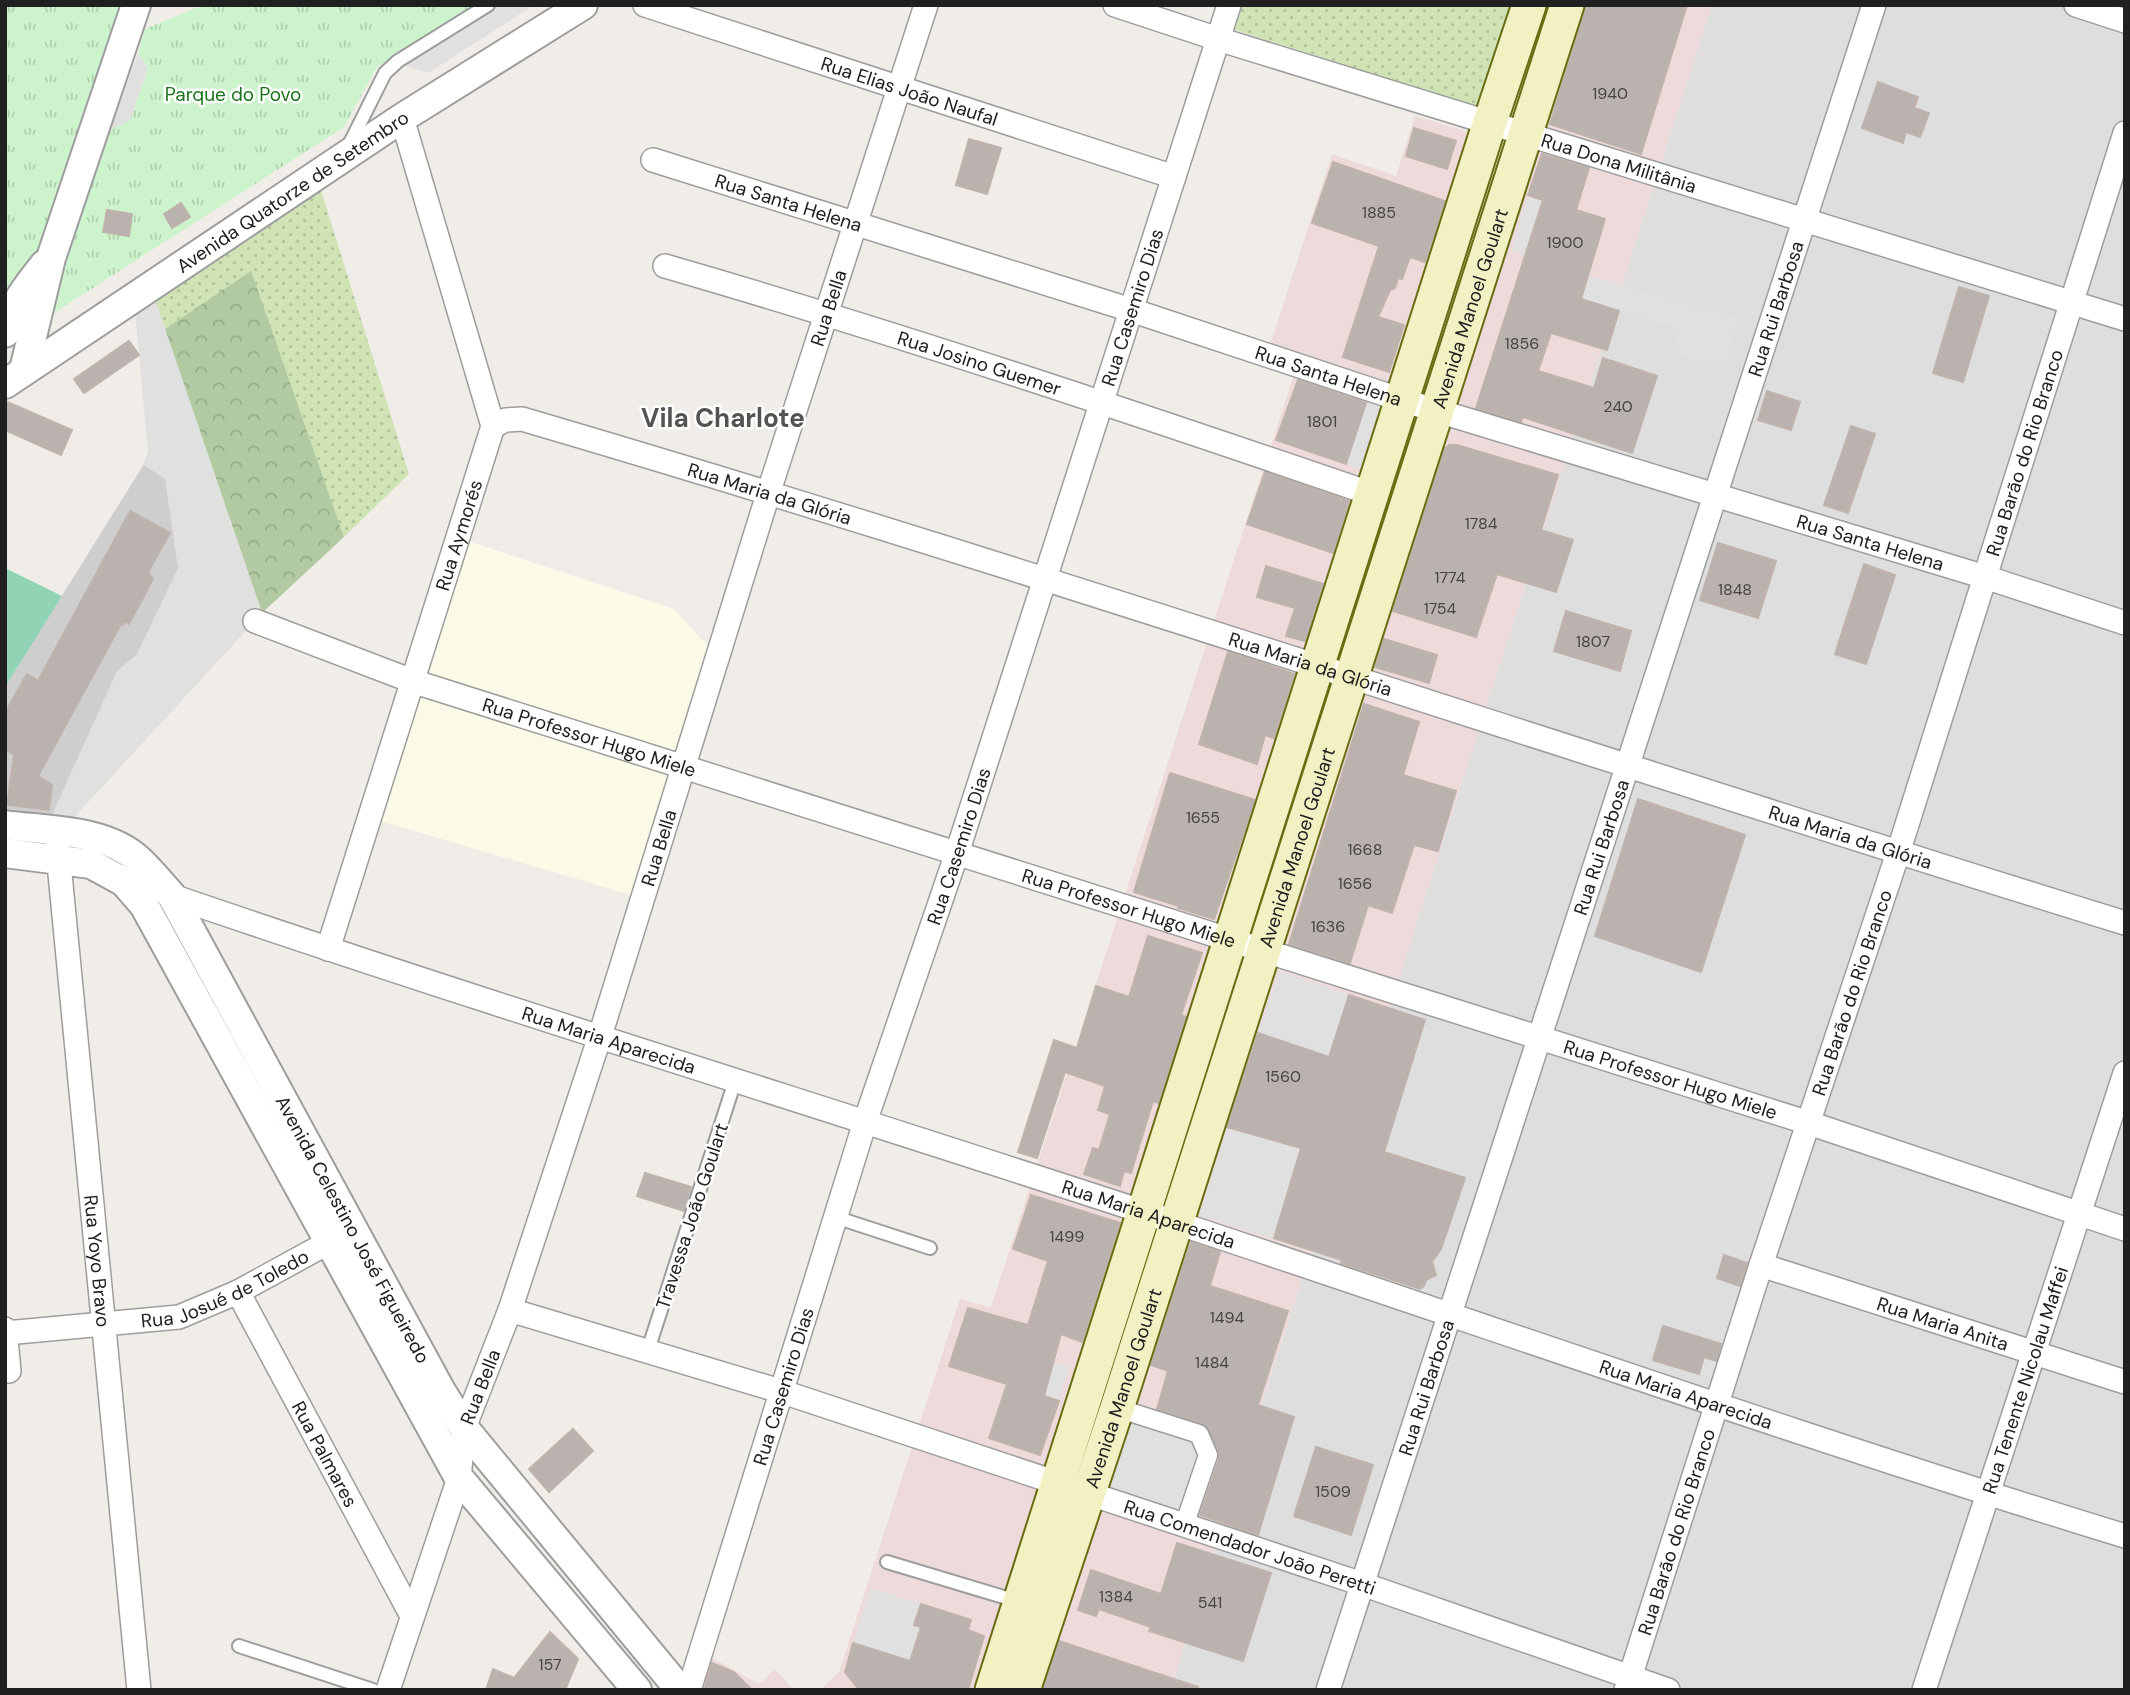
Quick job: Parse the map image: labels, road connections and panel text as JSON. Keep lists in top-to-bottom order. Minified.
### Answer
{"streets":{"main road":["Avenida Manoel Goulart"],"street":["Rua Elias João Naufal","Rua Dona Militânia","Avenida Quatorze de Setembro","Rua Santa Helena","Rua Bella","Rua Casemiro Dias","Rua Rui Barbosa","Rua Josino Guemer","Rua Barão do Rio Branco","Rua Maria da Glória","Rua Aymorés","Rua Professor Hugo Miele","Rua Maria Aparecida","Avenida Celestino José Figueiredo","Rua Yoyo Bravo","Rua Josué de Toledo","Rua Maria Anita","Rua Tenente Nicolau Maffei","Rua Palmares","Rua Comendador João Peretti"],"lane":["Travessa João Goulart"]},"crossings":[["Rua Elias João Naufal","Rua Bella"],["Rua Elias João Naufal","Rua Casemiro Dias"],["Rua Dona Militânia","Rua Casemiro Dias"],["Rua Dona Militânia","Avenida Manoel Goulart"],["Rua Dona Militânia","Rua Rui Barbosa"],["Rua Dona Militânia","Rua Barão do Rio Branco"],["Rua Santa Helena","Rua Bella"],["Rua Santa Helena","Rua Casemiro Dias"],["Rua Santa Helena","Avenida Manoel Goulart"],["Rua Santa Helena","Rua Rui Barbosa"],["Rua Santa Helena","Rua Barão do Rio Branco"],["Rua Bella","Rua Josino Guemer"],["Rua Bella","Rua Maria da Glória"],["Rua Bella","Rua Professor Hugo Miele"],["Rua Bella","Rua Maria Aparecida"],["Rua Bella","Avenida Celestino José Figueiredo"],["Rua Bella","Rua Palmares"],["Rua Bella","Rua Comendador João Peretti"],["Rua Casemiro Dias","Rua Josino Guemer"],["Rua Casemiro Dias","Rua Maria da Glória"],["Rua Casemiro Dias","Rua Professor Hugo Miele"],["Rua Casemiro Dias","Rua Maria Aparecida"],["Rua Casemiro Dias","Rua Comendador João Peretti"],["Avenida Manoel Goulart","Rua Josino Guemer"],["Avenida Manoel Goulart","Rua Maria da Glória"],["Avenida Manoel Goulart","Rua Professor Hugo Miele"],["Avenida Manoel Goulart","Rua Maria Aparecida"],["Avenida Manoel Goulart","Rua Comendador João Peretti"],["Rua Rui Barbosa","Rua Maria da Glória"],["Rua Rui Barbosa","Rua Professor Hugo Miele"],["Rua Rui Barbosa","Rua Maria Aparecida"],["Rua Rui Barbosa","Rua Comendador João Peretti"],["Rua Barão do Rio Branco","Rua Maria da Glória"],["Rua Barão do Rio Branco","Rua Professor Hugo Miele"],["Rua Barão do Rio Branco","Rua Maria Aparecida"],["Rua Barão do Rio Branco","Rua Maria Anita"],["Rua Barão do Rio Branco","Rua Comendador João Peretti"],["Rua Maria da Glória","Rua Aymorés"],["Rua Aymorés","Rua Professor Hugo Miele"],["Rua Aymorés","Rua Maria Aparecida"],["Rua Professor Hugo Miele","Rua Tenente Nicolau Maffei"],["Rua Maria Aparecida","Travessa João Goulart"],["Rua Maria Aparecida","Avenida Celestino José Figueiredo"],["Rua Maria Aparecida","Rua Tenente Nicolau Maffei"],["Travessa João Goulart","Rua Comendador João Peretti"],["Avenida Celestino José Figueiredo","Rua Yoyo Bravo"],["Avenida Celestino José Figueiredo","Rua Josué de Toledo"],["Rua Yoyo Bravo","Rua Josué de Toledo"],["Rua Josué de Toledo","Rua Palmares"],["Rua Maria Anita","Rua Tenente Nicolau Maffei"]],"districts":["Vila Charlote"],"parks":["Parque do Povo"],"house_numbers":["1940","1885","1900","1856","240","1801","1784","1774","1848","1754","1807","1655","1668","1656","1636","1560","1499","1494","1484","1509","1384","541","157"]}
